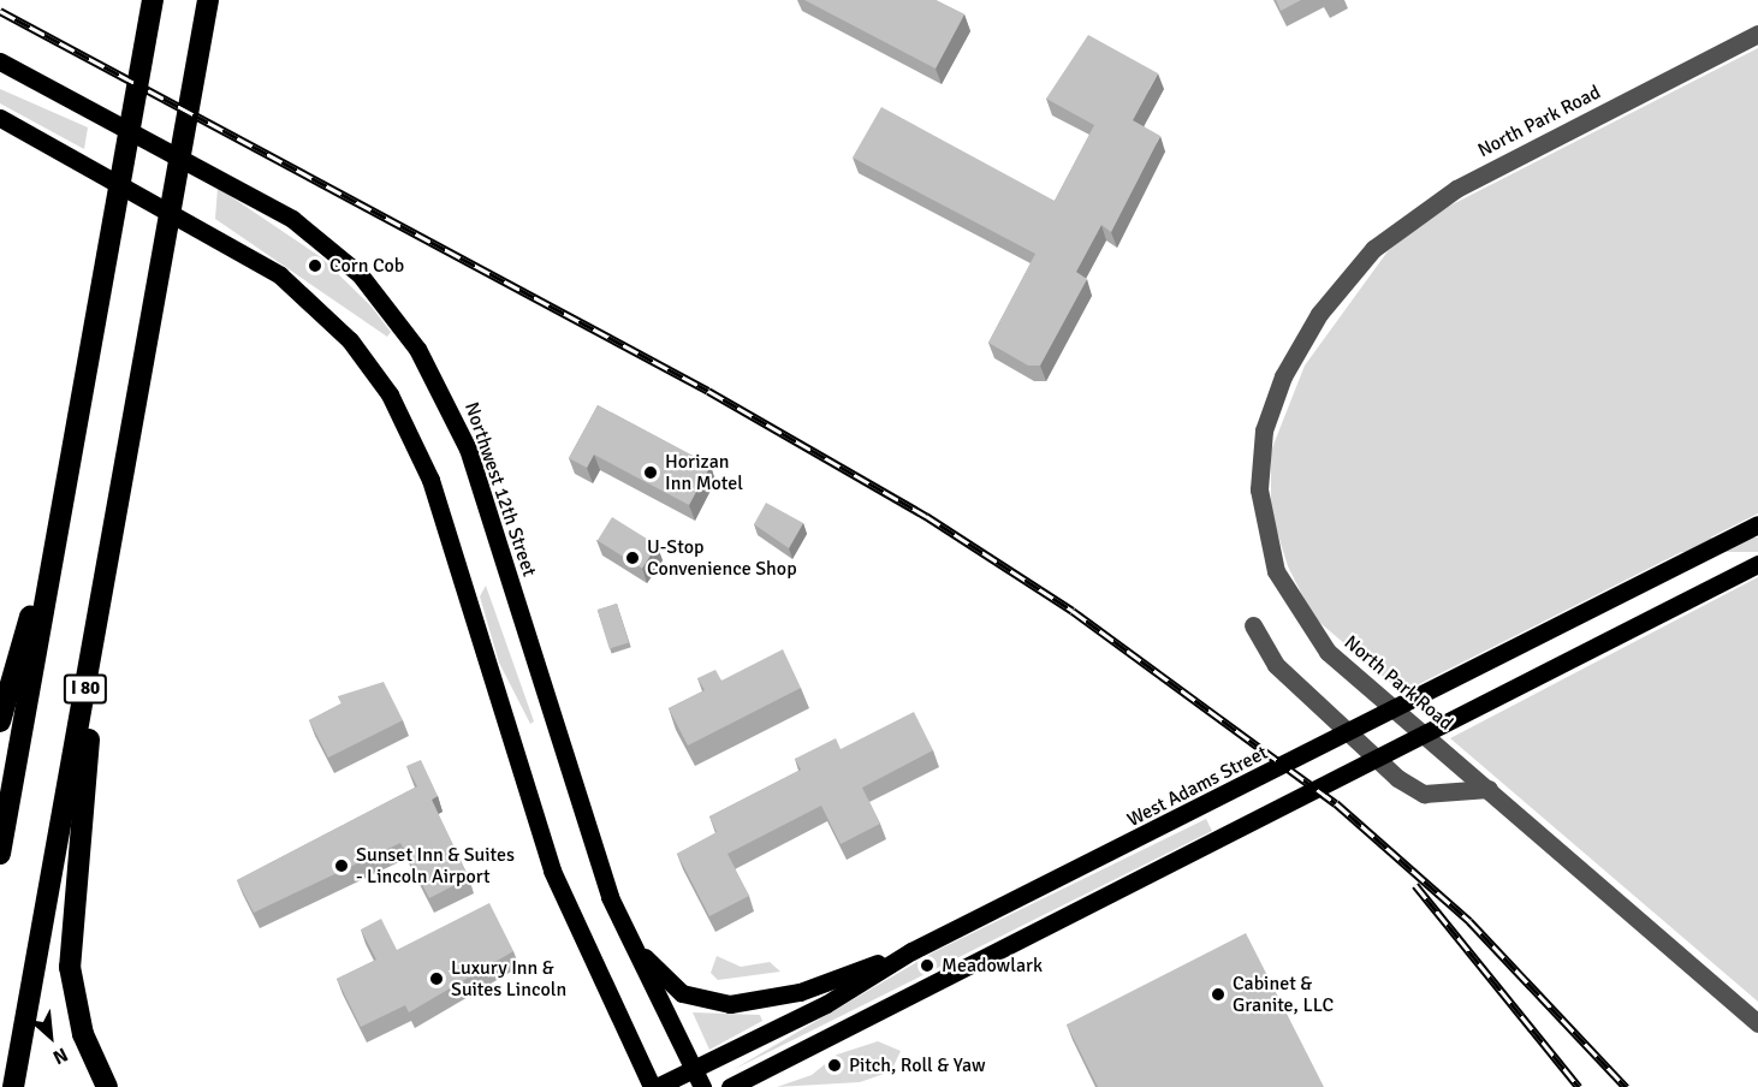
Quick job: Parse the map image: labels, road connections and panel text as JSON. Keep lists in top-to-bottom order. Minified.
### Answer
{"streets":{"highway":["I 80"],"main road":["Northwest 12th Street","West Adams Street"],"street":["North Park Road"]},"crossings":[["Northwest 12th Street","West Adams Street"]],"places":["Corn Cob","Horizan Inn Motel","U-Stop Convenience Shop","Sunset Inn & Suites - Lincoln Airport","Meadowlark","Luxury Inn & Suites Lincoln","Cabinet & Granite, LLC","Pitch, Roll & Yaw"],"north":"bottom right"}
